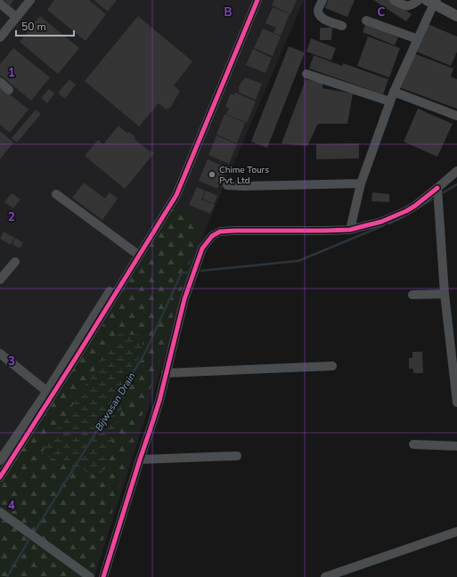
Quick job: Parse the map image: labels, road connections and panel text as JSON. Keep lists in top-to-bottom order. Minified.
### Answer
{"water":["Bijwasan Drain"],"places":["Chime Tours Pvt. Ltd"],"scale_bar":"50 m","grid":{"columns":["B","C"],"rows":["1","2","3","4"]}}
